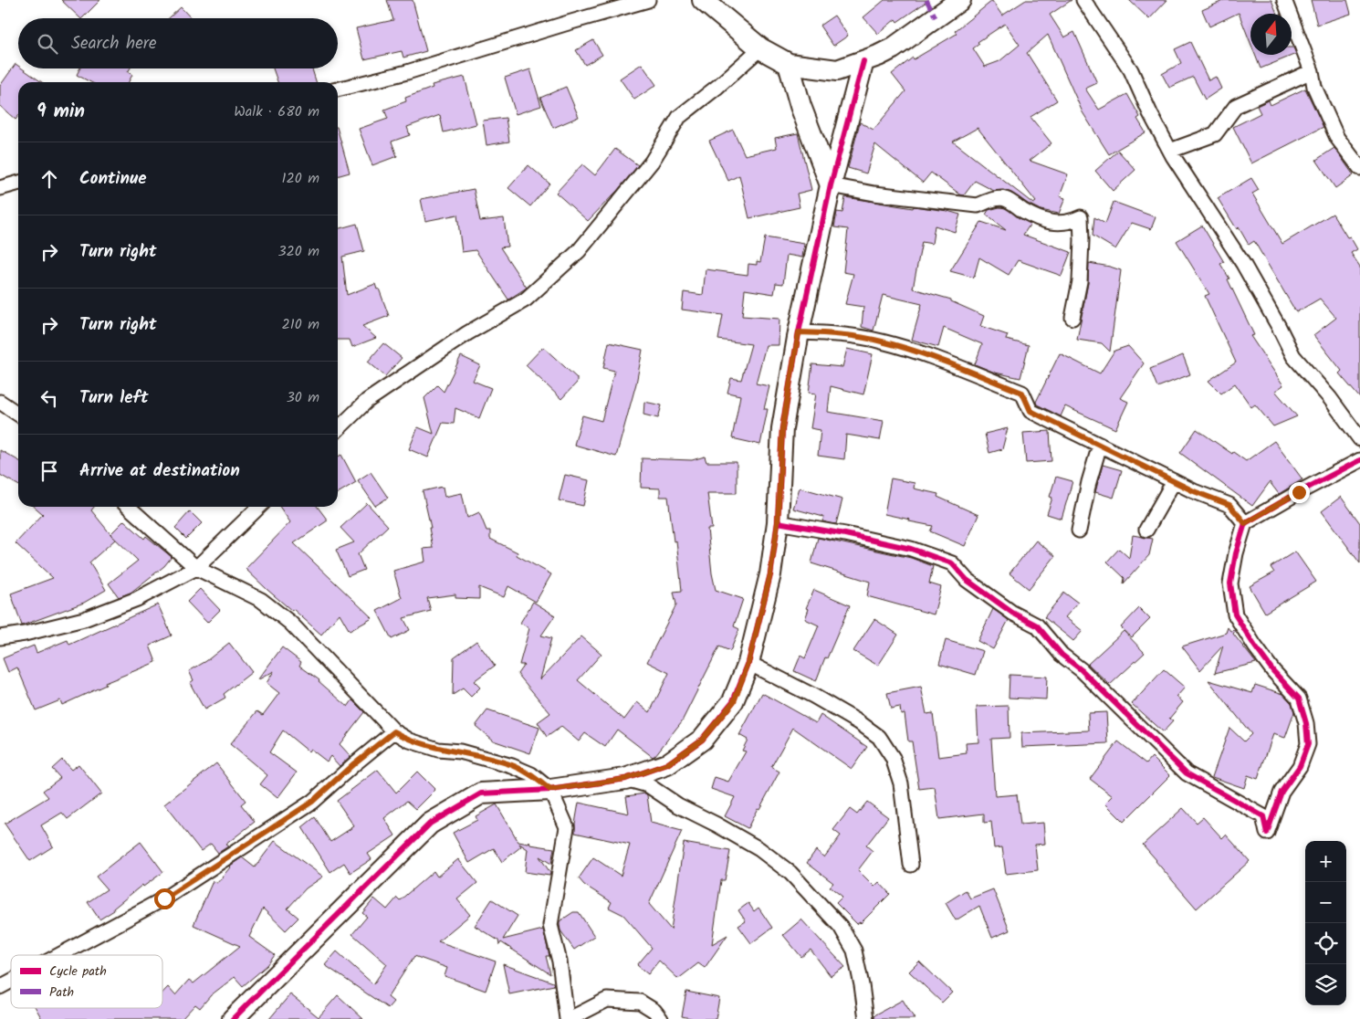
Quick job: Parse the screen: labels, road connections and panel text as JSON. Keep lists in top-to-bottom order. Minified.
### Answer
{"legend":["Cycle path","Path"],"north":"top","page":{"search":"Search here","heading":["9 min","Walk · 680 m"],"list":[["Continue","120 m"],["Turn right","320 m"],["Turn right","210 m"],["Turn left","30 m"],"Arrive at destination"],"map_buttons":["+","−"]}}
